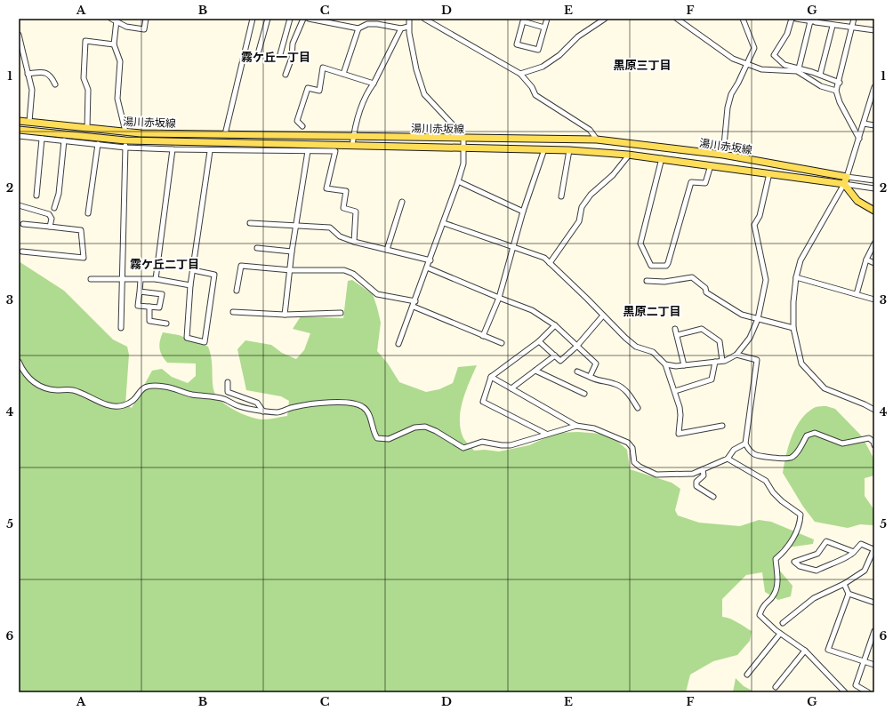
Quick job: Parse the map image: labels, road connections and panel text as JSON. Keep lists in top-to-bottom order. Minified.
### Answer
{"streets":{"main road":["湯川赤坂線"]},"districts":["霧ケ丘一丁目","黒原三丁目","霧ケ丘二丁目","黒原二丁目"],"grid":{"columns":["A","B","C","D","E","F","G"],"rows":["1","2","3","4","5","6"]}}
